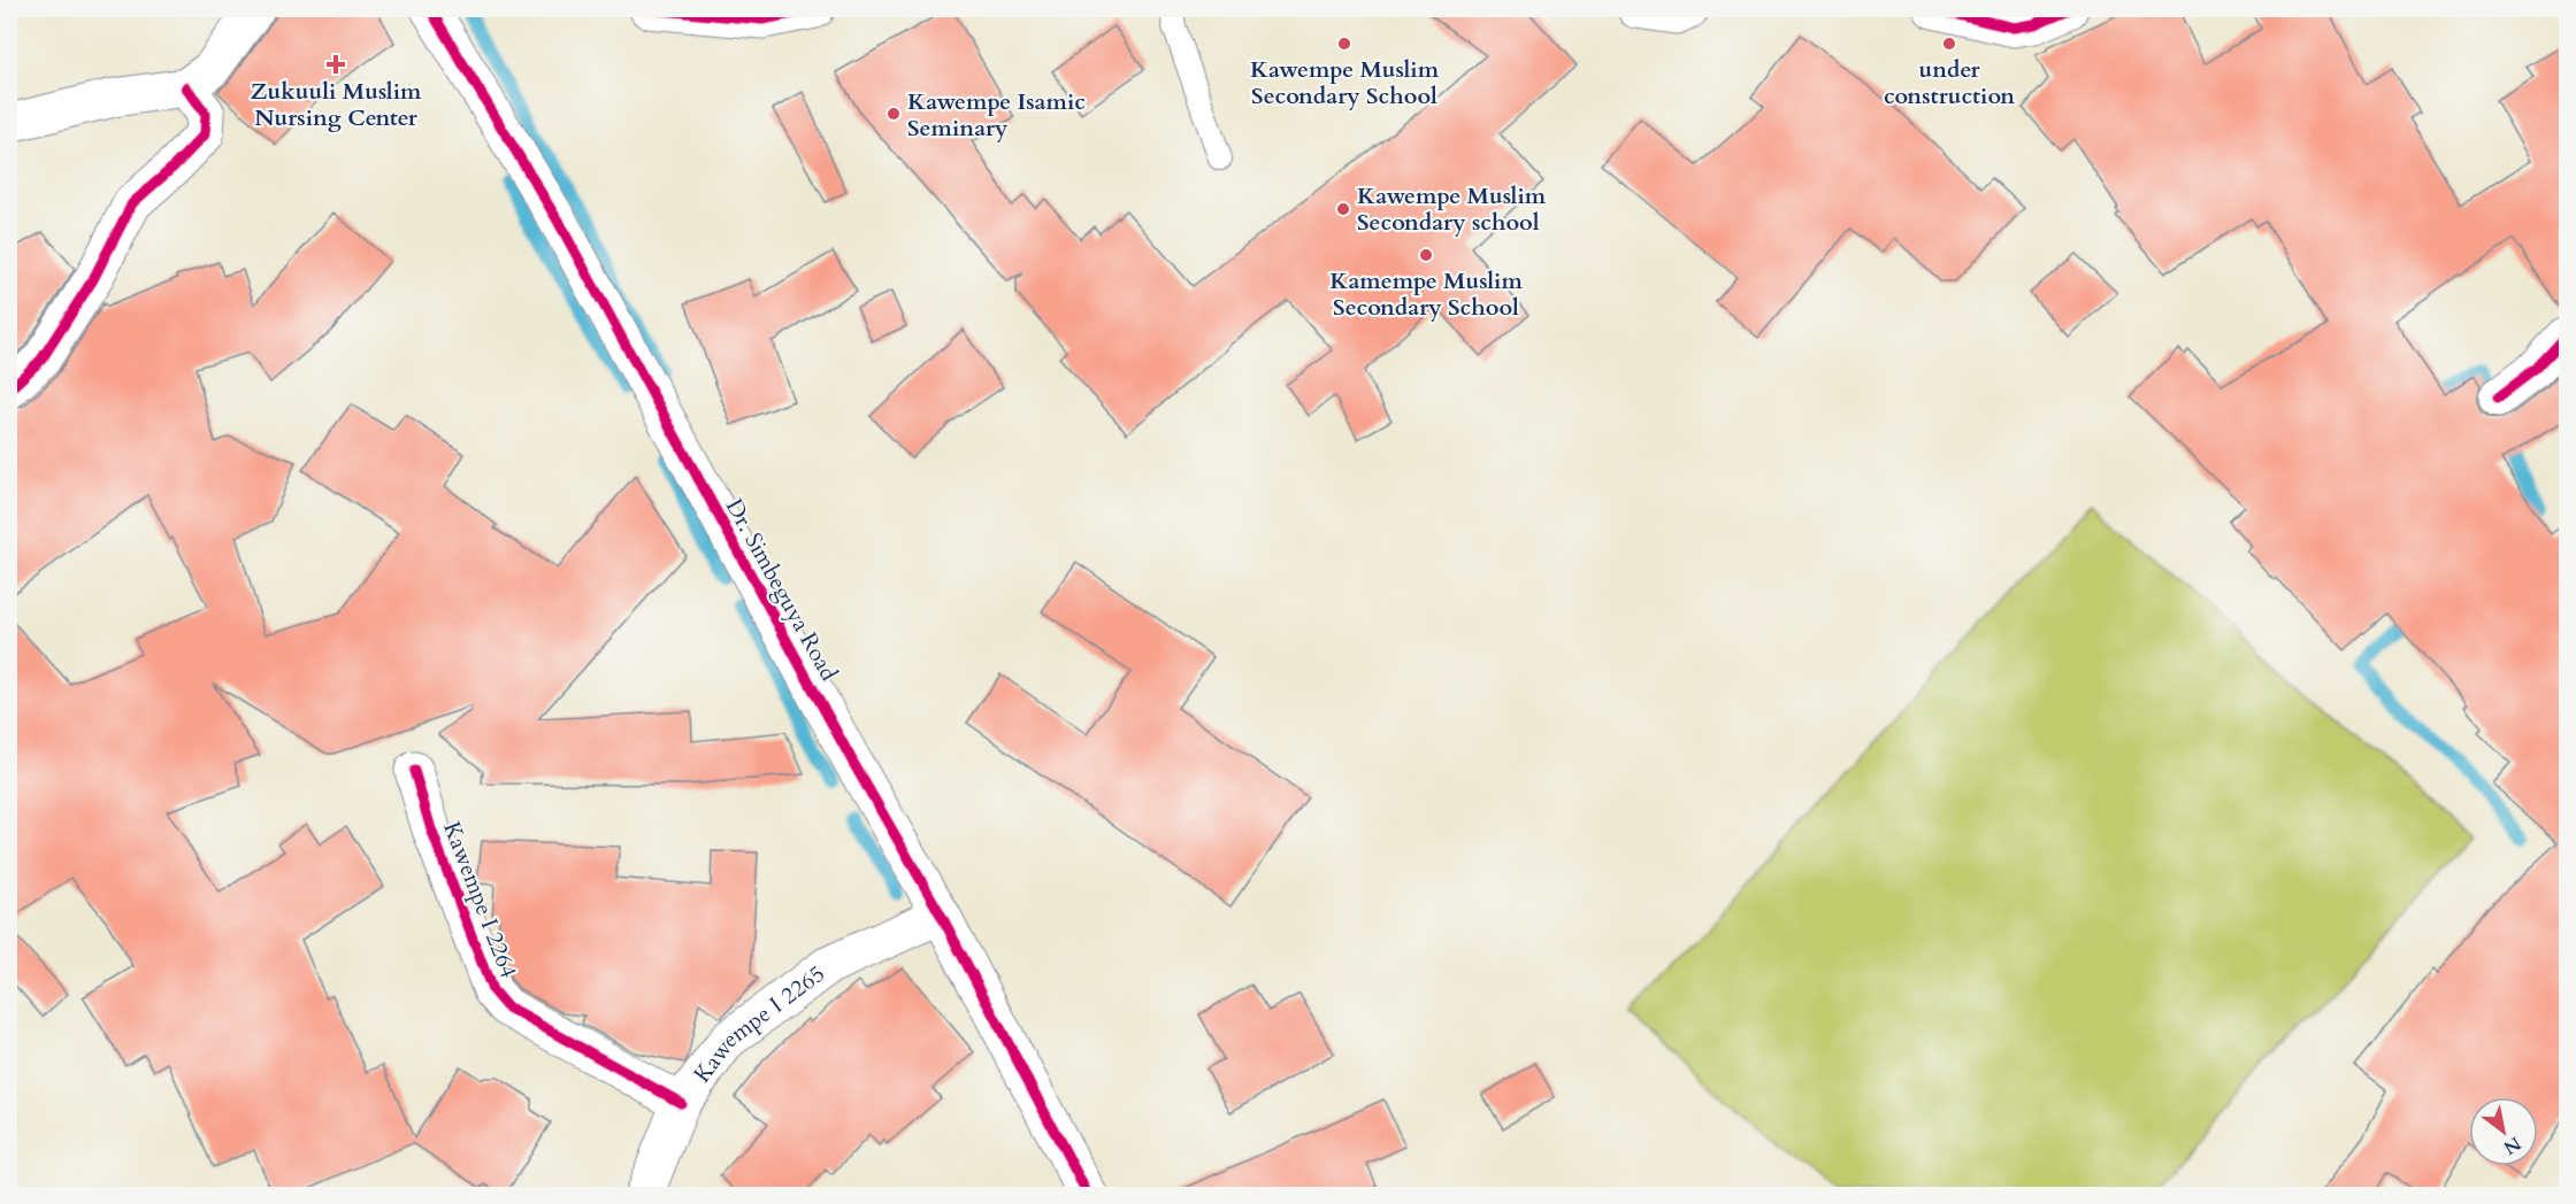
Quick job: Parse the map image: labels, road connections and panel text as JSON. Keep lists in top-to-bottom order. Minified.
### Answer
{"streets":{"street":["Dr. Simbeguya Road","Kawempe I 2264","Kawempe I 2265"]},"crossings":[["Dr. Simbeguya Road","Kawempe I 2265"],["Kawempe I 2264","Kawempe I 2265"]],"places":{"other":["Kawempe Muslim Secondary School","under construction","Kawempe Isamic Seminary","Kawempe Muslim Secondary school","Kamempe Muslim Secondary School"],"health":["Zukuuli Muslim Nursing Center"]},"north":"bottom right"}
